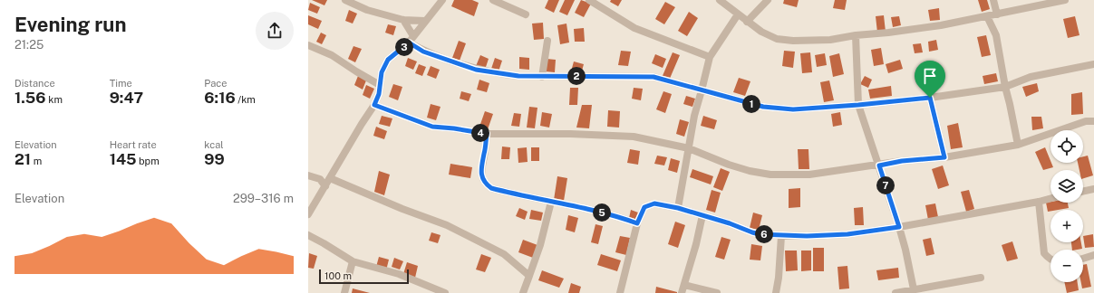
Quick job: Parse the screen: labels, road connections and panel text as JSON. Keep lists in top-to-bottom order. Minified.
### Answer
{"scale_bar":"100 m","page":{"heading":["Evening run","21:25"],"pins":["3","2","1","4","7","5","6"],"stats":[["Distance","1.56 km"],["Time","9:47"],["Pace","6:16 /km"],["Elevation","21 m"],["Heart rate","145 bpm"],["kcal","99"]],"map_buttons":["+","−"],"chart":["Elevation","299–316 m"],"scale":"100 m"}}
